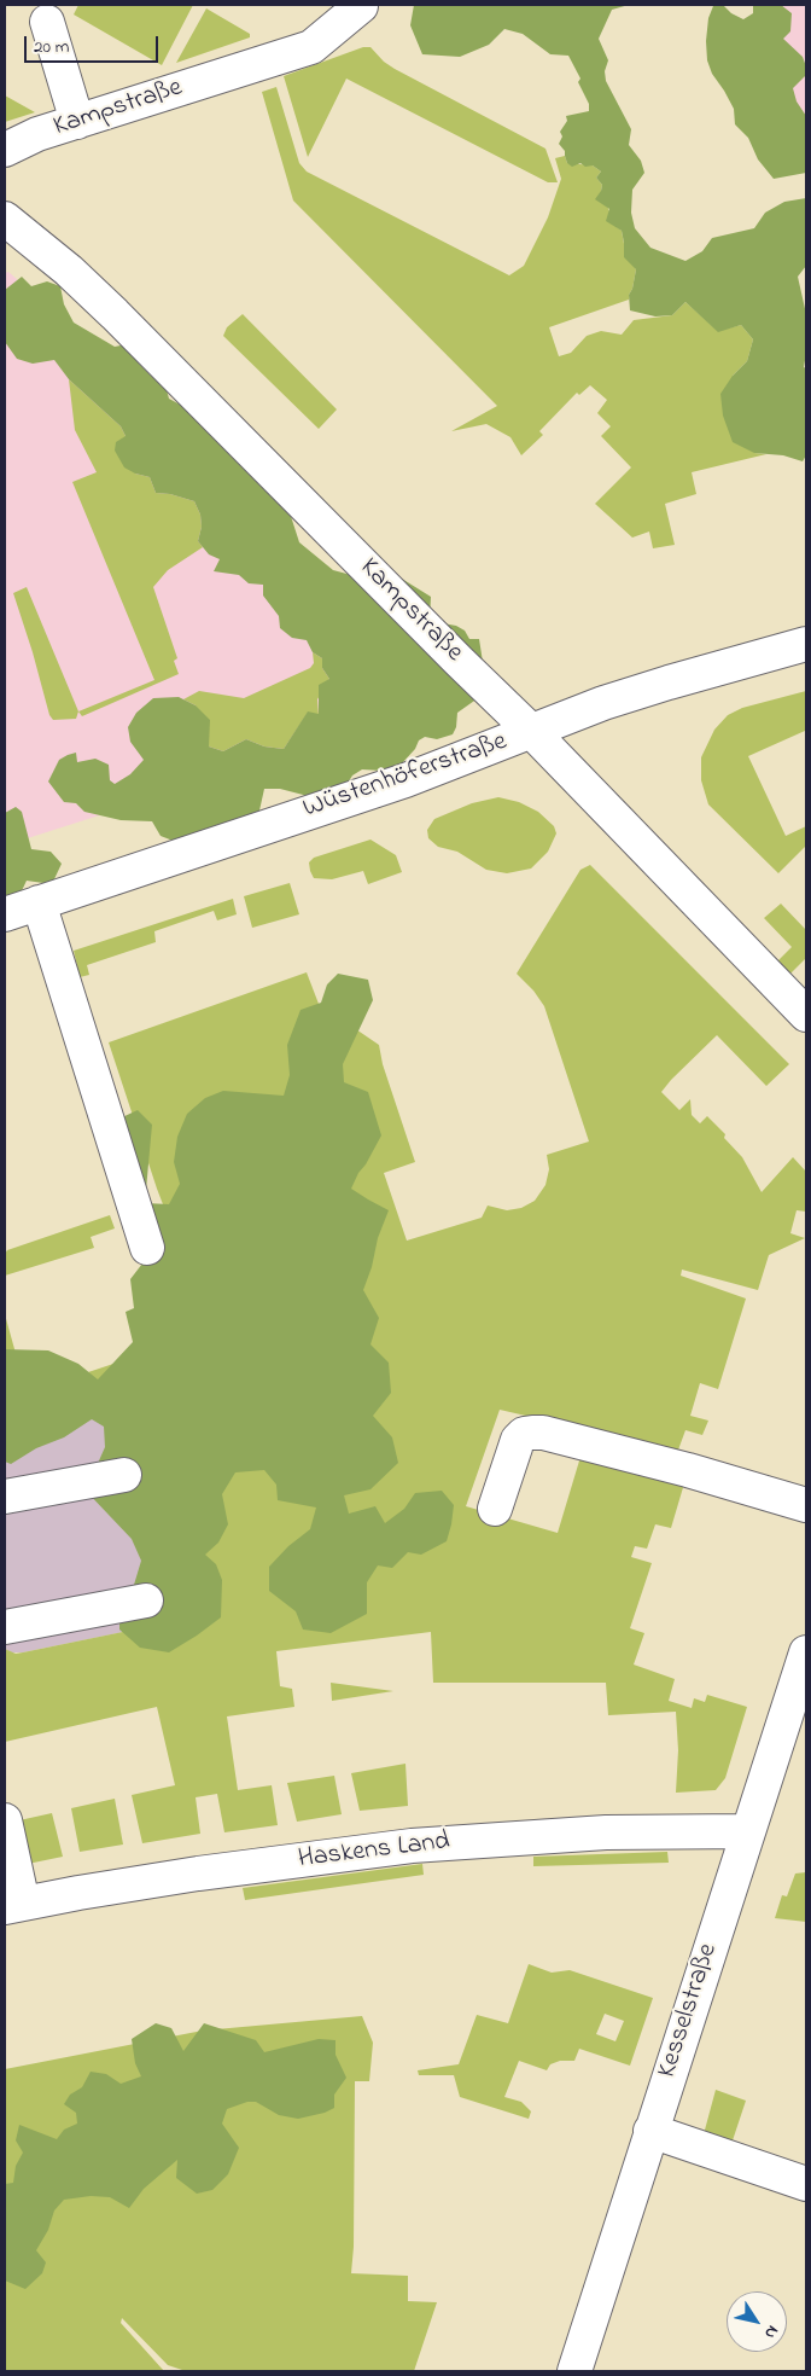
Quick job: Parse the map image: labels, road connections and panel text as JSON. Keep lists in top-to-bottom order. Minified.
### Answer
{"streets":{"street":["Kampstraße","Wüstenhöferstraße","Haskens Land","Kesselstraße"]},"crossings":[["Kampstraße","Wüstenhöferstraße"],["Haskens Land","Kesselstraße"]],"scale_bar":"20 m","north":"bottom right"}
